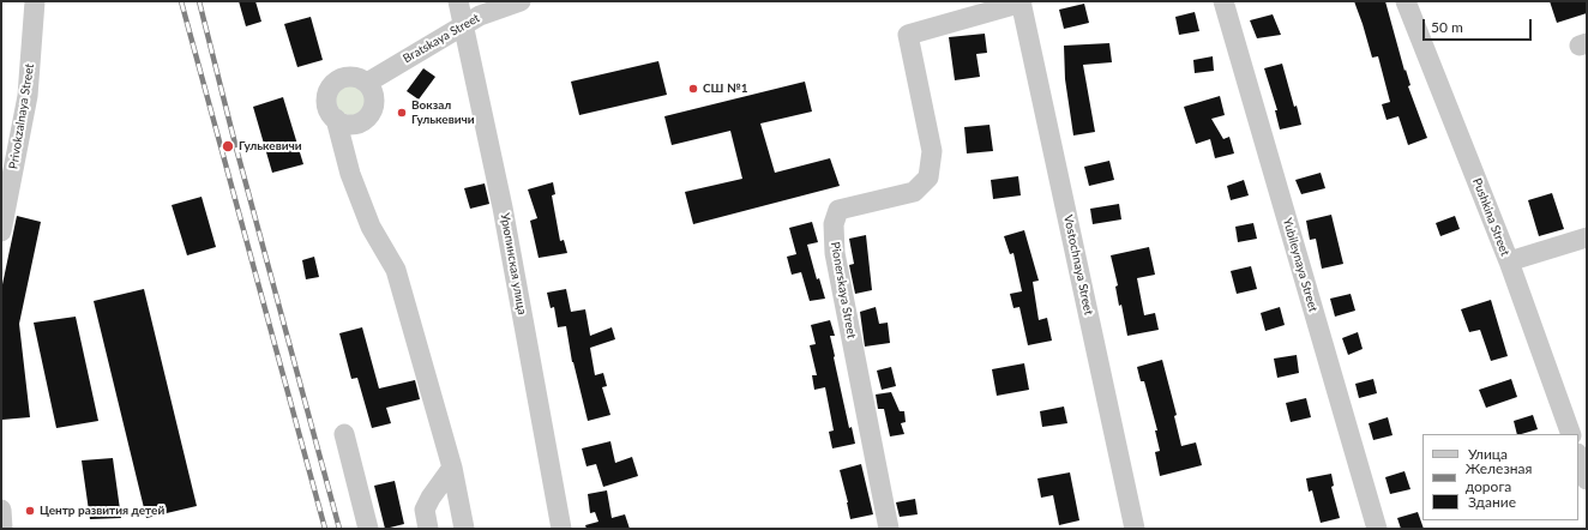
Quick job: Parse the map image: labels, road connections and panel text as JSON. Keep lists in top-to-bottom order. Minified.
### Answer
{"streets":{"street":["Bratskaya Street","Privokzalnaya Street","Pushkina Street","Урюпинская улица","Vostochnaya Street","Yubileynaya Street","Pionerskaya Street"]},"crossings":[["Bratskaya Street","Урюпинская улица"],["Vostochnaya Street","Pionerskaya Street"]],"places":["СШ №1","Вокзал Гулькевичи","Гулькевичи","Центр развития детей"],"legend":["Улица","Железная дорога","Здание"],"scale_bar":"50 m"}
